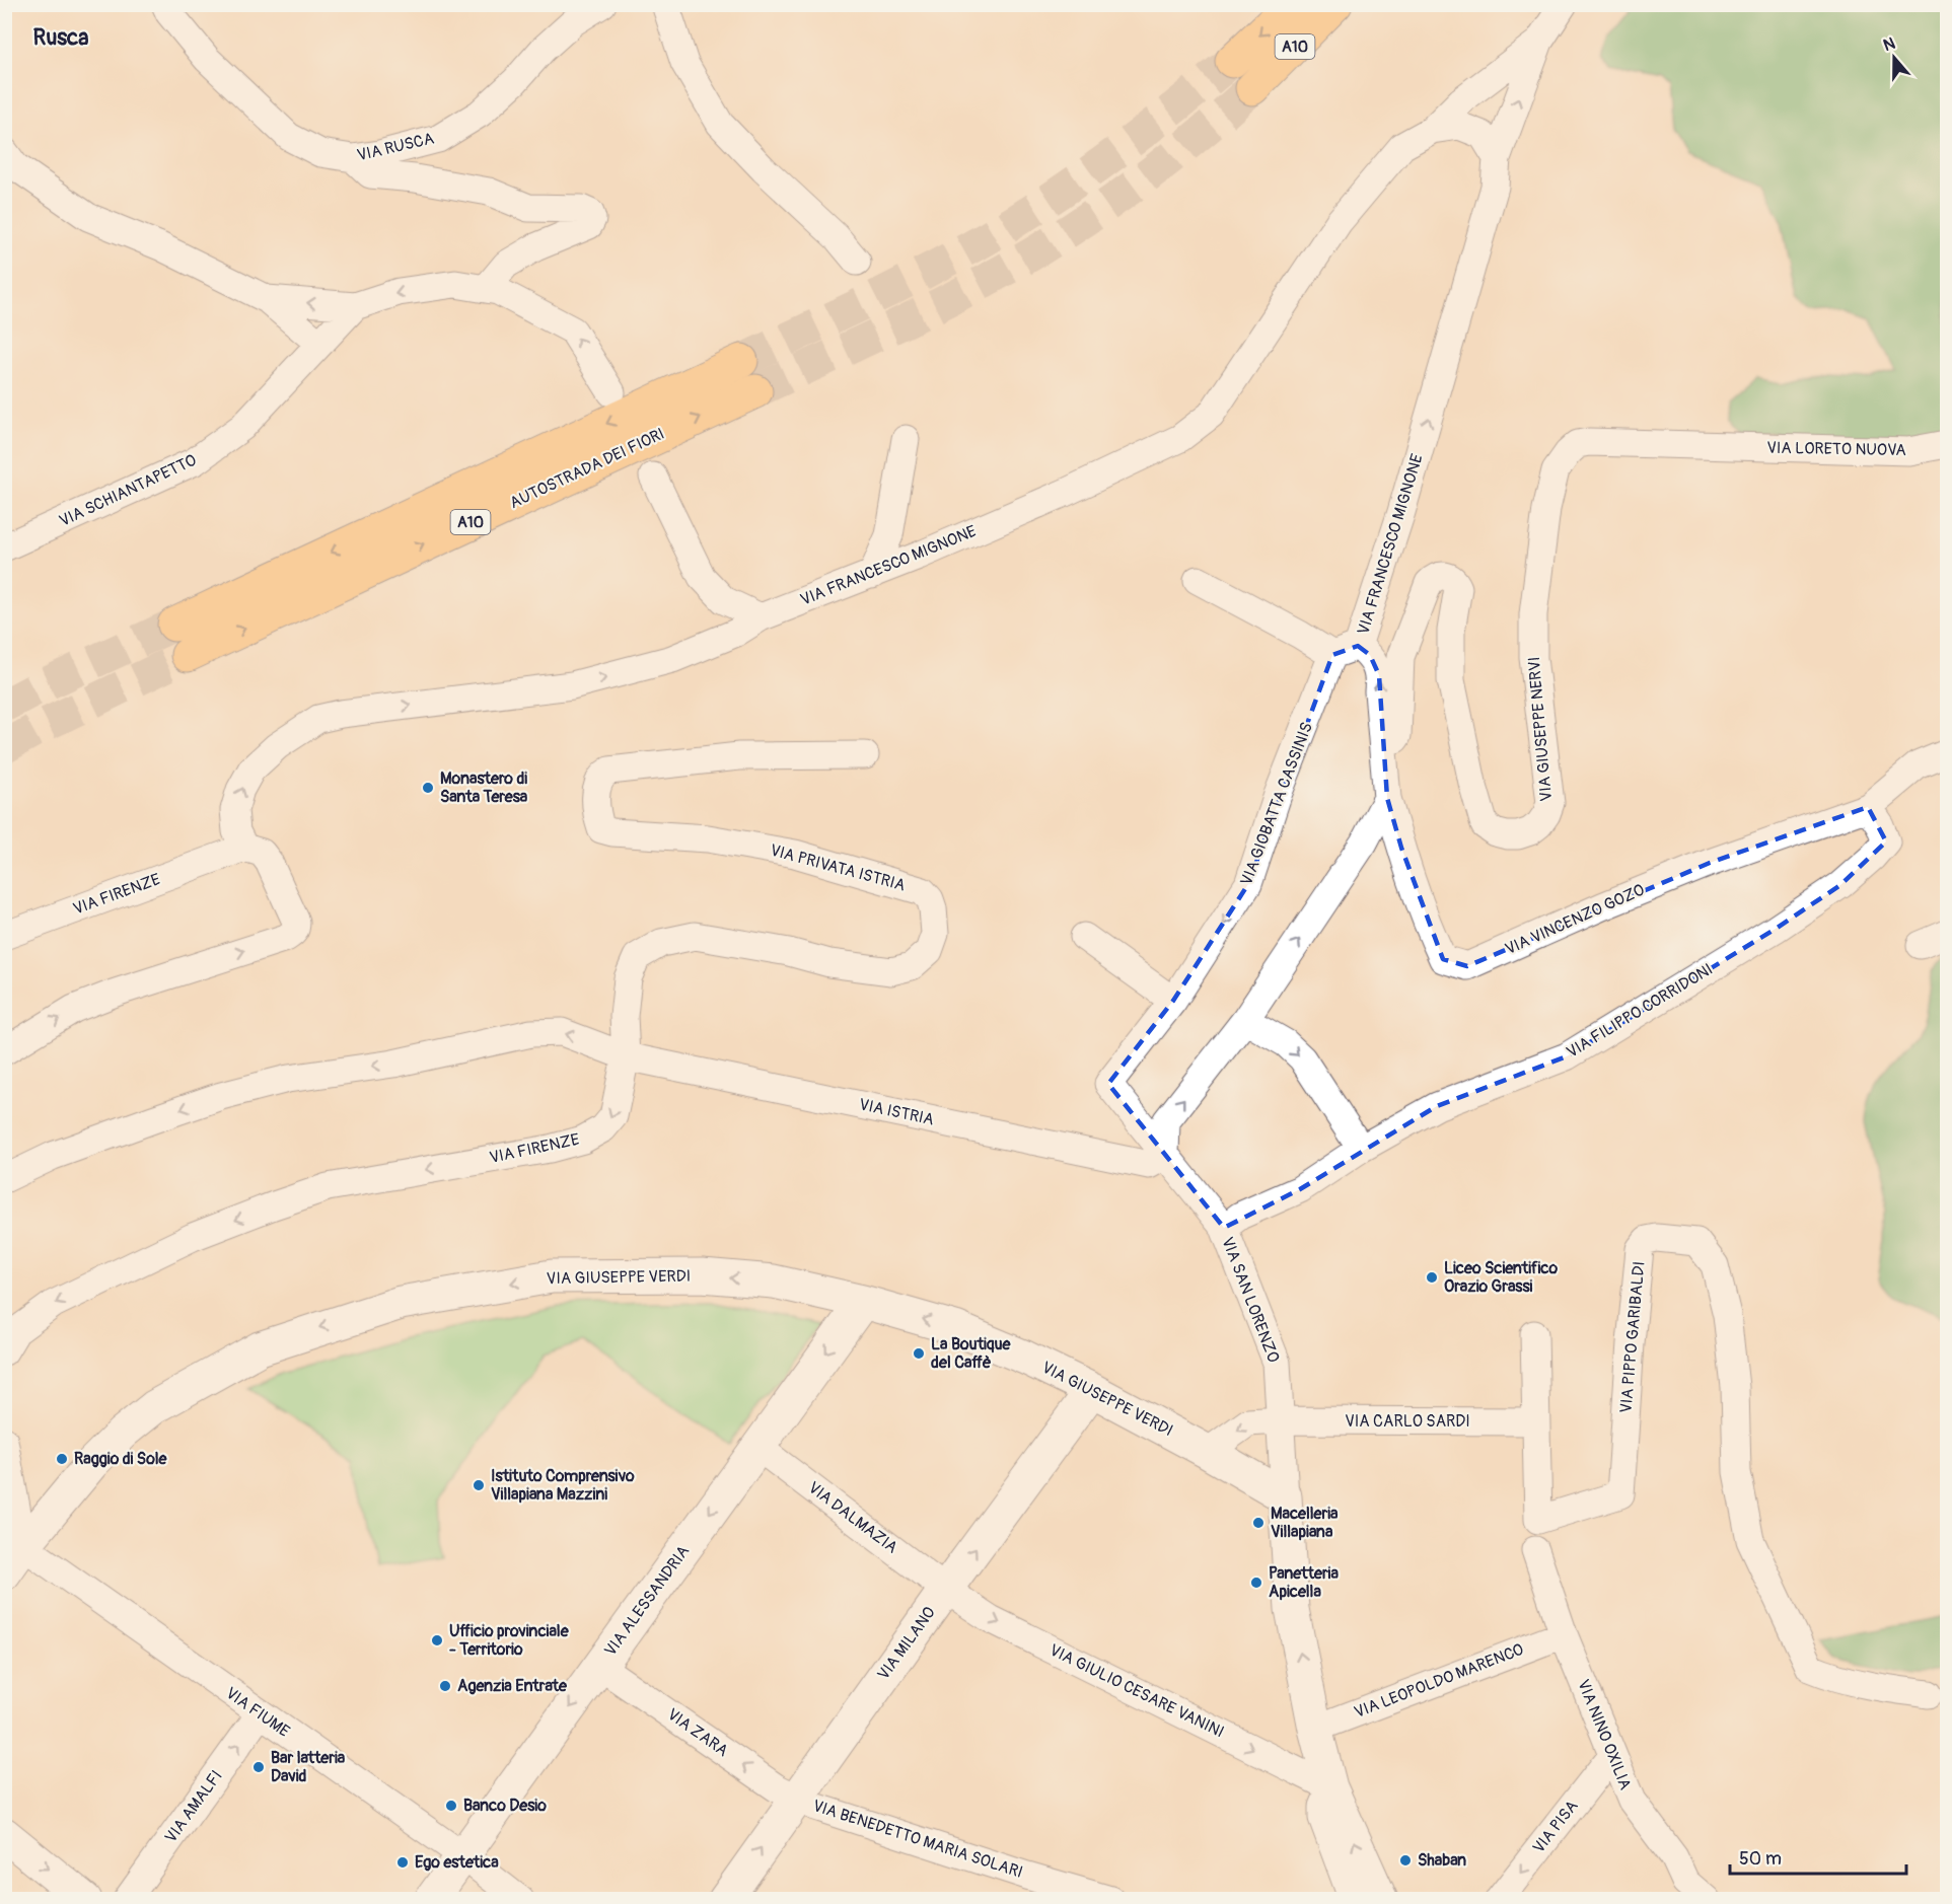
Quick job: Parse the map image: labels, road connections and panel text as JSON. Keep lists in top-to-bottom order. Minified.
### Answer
{"streets":{"highway":["A10","AUTOSTRADA DEI FIORI"],"street":["VIA RUSCA","VIA LORETO NUOVA","VIA SCHIANTAPETTO","VIA FRANCESCO MIGNONE","VIA GIUSEPPE NERVI","VIA GIOBATTA CASSINIS","VIA PRIVATA ISTRIA","VIA FIRENZE","VIA VINCENZO GOZO","VIA FILIPPO CORRIDONI","VIA ISTRIA","VIA GIUSEPPE VERDI","VIA SAN LORENZO","VIA PIPPO GARIBALDI","VIA CARLO SARDI","VIA DALMAZIA","VIA ALESSANDRIA","VIA MILANO","VIA LEOPOLDO MARENCO","VIA GIULIO CESARE VANINI","VIA FIUME","VIA ZARA","VIA NINO OXILIA","VIA AMALFI","VIA PISA","VIA BENEDETTO MARIA SOLARI"]},"crossings":[["VIA LORETO NUOVA","VIA GIUSEPPE NERVI"],["VIA FRANCESCO MIGNONE","VIA GIUSEPPE NERVI"],["VIA FRANCESCO MIGNONE","VIA FIRENZE"],["VIA FRANCESCO MIGNONE","VIA VINCENZO GOZO"],["VIA GIOBATTA CASSINIS","VIA SAN LORENZO"],["VIA PRIVATA ISTRIA","VIA FIRENZE"],["VIA PRIVATA ISTRIA","VIA ISTRIA"],["VIA FIRENZE","VIA ISTRIA"],["VIA VINCENZO GOZO","VIA FILIPPO CORRIDONI"],["VIA FILIPPO CORRIDONI","VIA SAN LORENZO"],["VIA ISTRIA","VIA SAN LORENZO"],["VIA GIUSEPPE VERDI","VIA SAN LORENZO"],["VIA GIUSEPPE VERDI","VIA CARLO SARDI"],["VIA GIUSEPPE VERDI","VIA ALESSANDRIA"],["VIA GIUSEPPE VERDI","VIA MILANO"],["VIA GIUSEPPE VERDI","VIA FIUME"],["VIA SAN LORENZO","VIA CARLO SARDI"],["VIA SAN LORENZO","VIA LEOPOLDO MARENCO"],["VIA SAN LORENZO","VIA GIULIO CESARE VANINI"],["VIA PIPPO GARIBALDI","VIA CARLO SARDI"],["VIA DALMAZIA","VIA ALESSANDRIA"],["VIA DALMAZIA","VIA MILANO"],["VIA DALMAZIA","VIA GIULIO CESARE VANINI"],["VIA ALESSANDRIA","VIA FIUME"],["VIA ALESSANDRIA","VIA ZARA"],["VIA MILANO","VIA GIULIO CESARE VANINI"],["VIA MILANO","VIA ZARA"],["VIA MILANO","VIA BENEDETTO MARIA SOLARI"],["VIA LEOPOLDO MARENCO","VIA NINO OXILIA"],["VIA FIUME","VIA AMALFI"],["VIA ZARA","VIA BENEDETTO MARIA SOLARI"],["VIA NINO OXILIA","VIA PISA"]],"one_way":["VIA ALESSANDRIA","VIA MILANO","VIA GIULIO CESARE VANINI","VIA ZARA","VIA AMALFI","VIA PISA"],"districts":["Rusca"],"places":["Monastero di Santa Teresa","Liceo Scientifico Orazio Grassi","La Boutique del Caffè","Raggio di Sole","Istituto Comprensivo Villapiana Mazzini","Macelleria Villapiana","Panetteria Apicella","Ufficio provinciale - Territorio","Agenzia Entrate","Bar latteria David","Banco Desio","Shaban","Ego estetica"],"scale_bar":"50 m","north":"top"}
